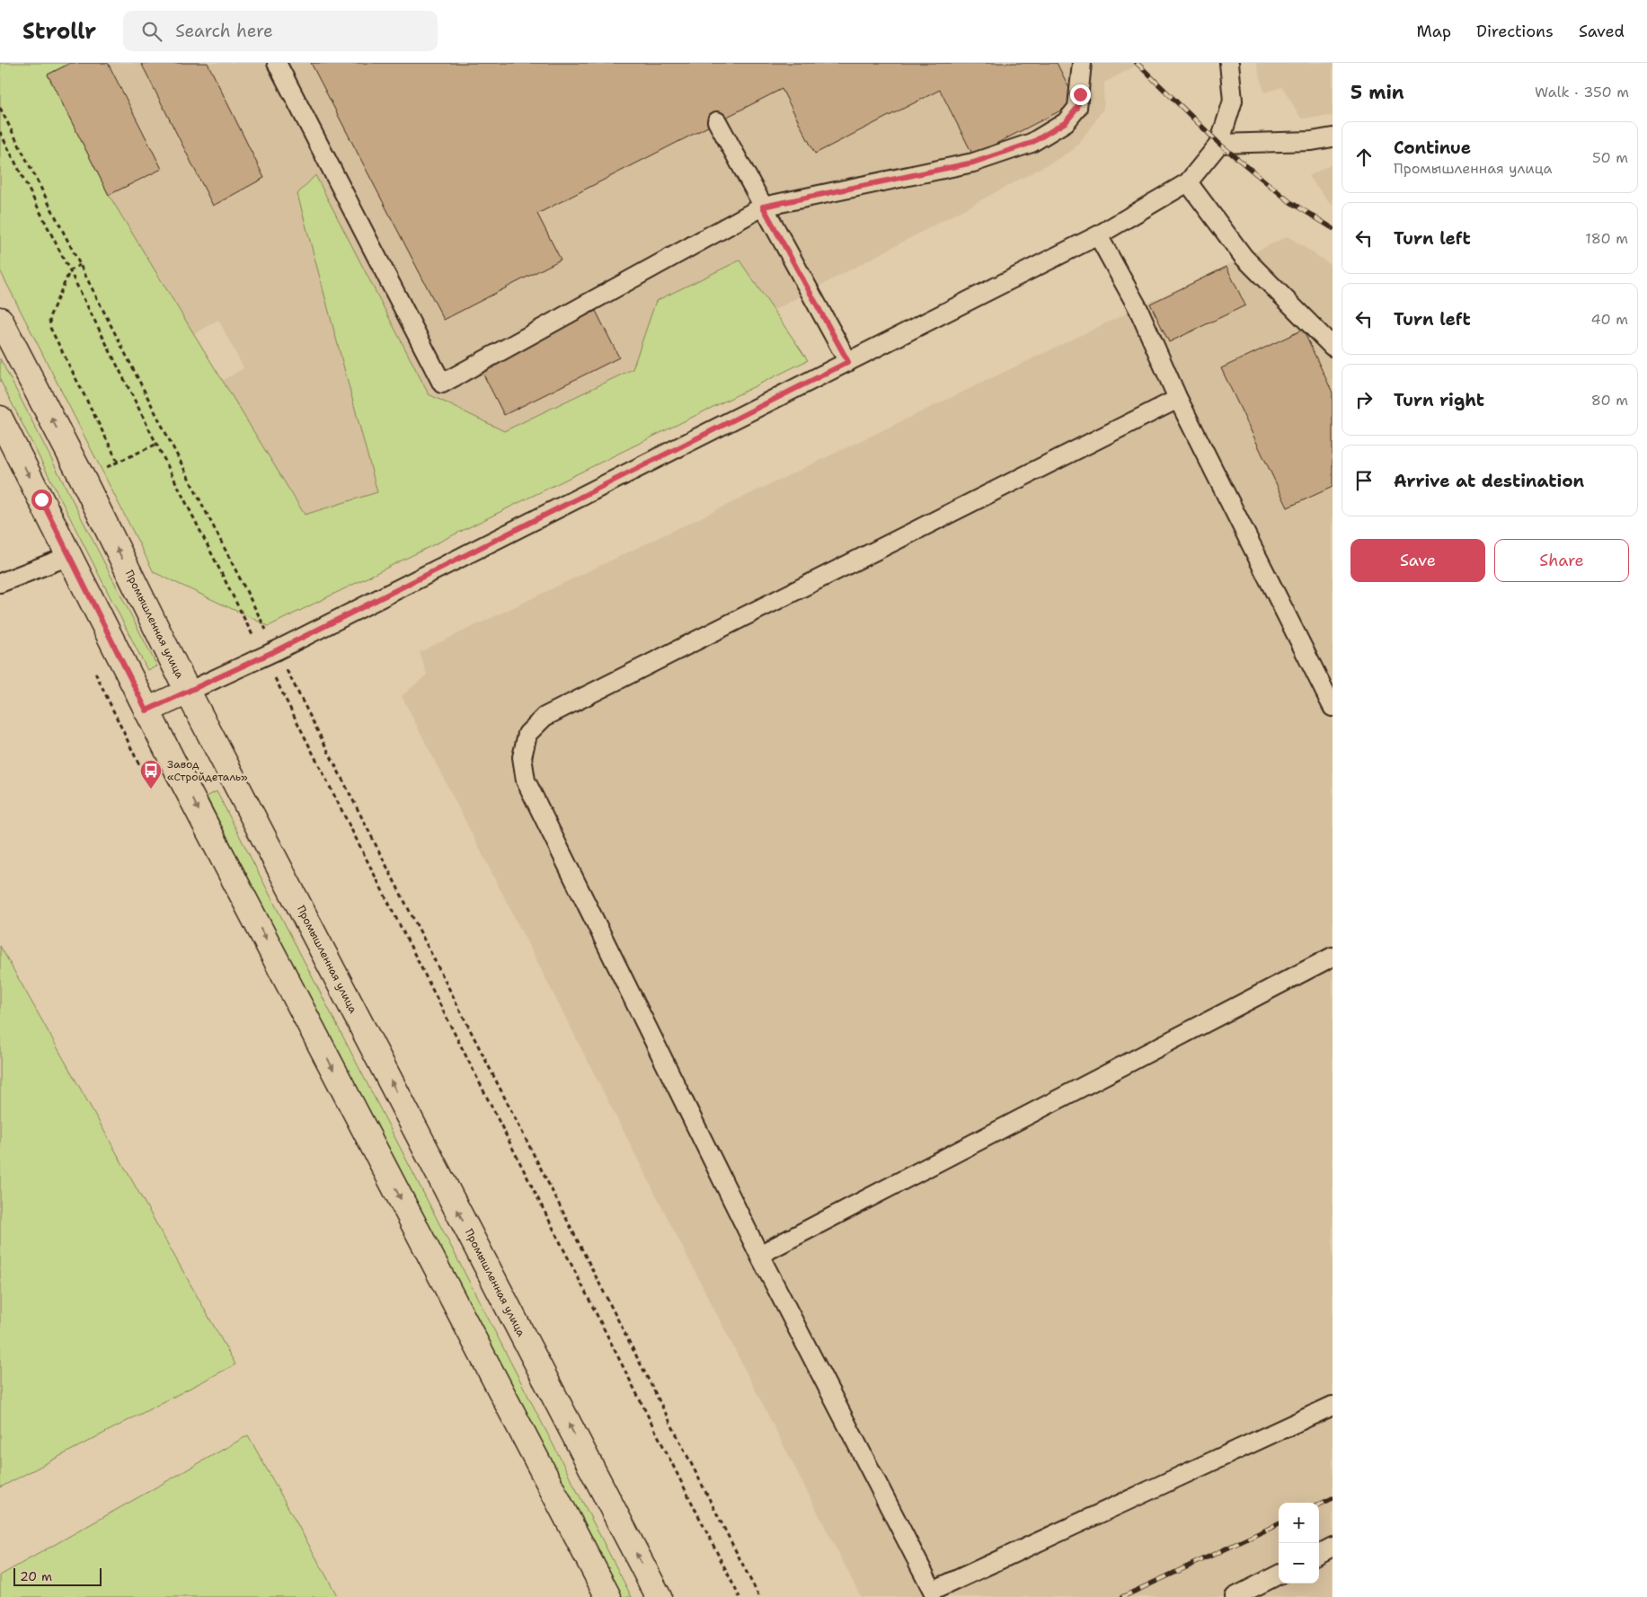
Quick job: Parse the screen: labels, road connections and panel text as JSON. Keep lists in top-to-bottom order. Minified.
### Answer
{"streets":{"main road":["Промышленная улица"]},"places":{"bus stop":["Завод «Стройдеталь»"]},"scale_bar":"20 m","page":{"header":"Strollr","search":"Search here","nav":["Map","Directions","Saved"],"heading":["5 min","Walk · 350 m"],"list":[["Continue","Промышленная улица","50 m"],["Turn left","180 m"],["Turn left","40 m"],["Turn right","80 m"],"Arrive at destination"],"buttons":["Save","Share"],"map_buttons":["+","−"],"scale":"20 m"}}
